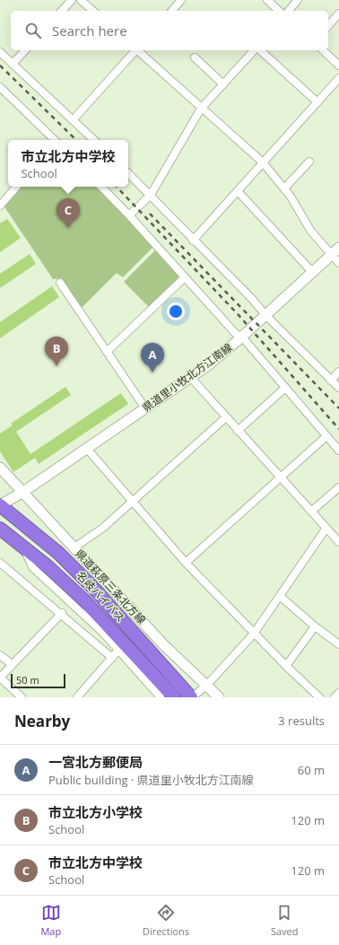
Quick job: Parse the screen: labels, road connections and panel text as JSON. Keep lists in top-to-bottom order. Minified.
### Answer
{"streets":{"highway":["名岐バイパス"],"main road":["県道里小牧北方江南線","県道萩原三条北方線"]},"crossings":[["県道里小牧北方江南線","県道萩原三条北方線"]],"scale_bar":"50 m","page":{"search":"Search here","popup":["市立北方中学校","School"],"pins":["C","B","A"],"scale":"50 m","heading":["Nearby","3 results"],"list":[{"mark":"A","name":"一宮北方郵便局","note":"Public building · 県道里小牧北方江南線","value":"60 m"},{"mark":"B","name":"市立北方小学校","note":"School","value":"120 m"},{"mark":"C","name":"市立北方中学校","note":"School","value":"120 m"}],"nav":["Map","Directions","Saved"]}}
